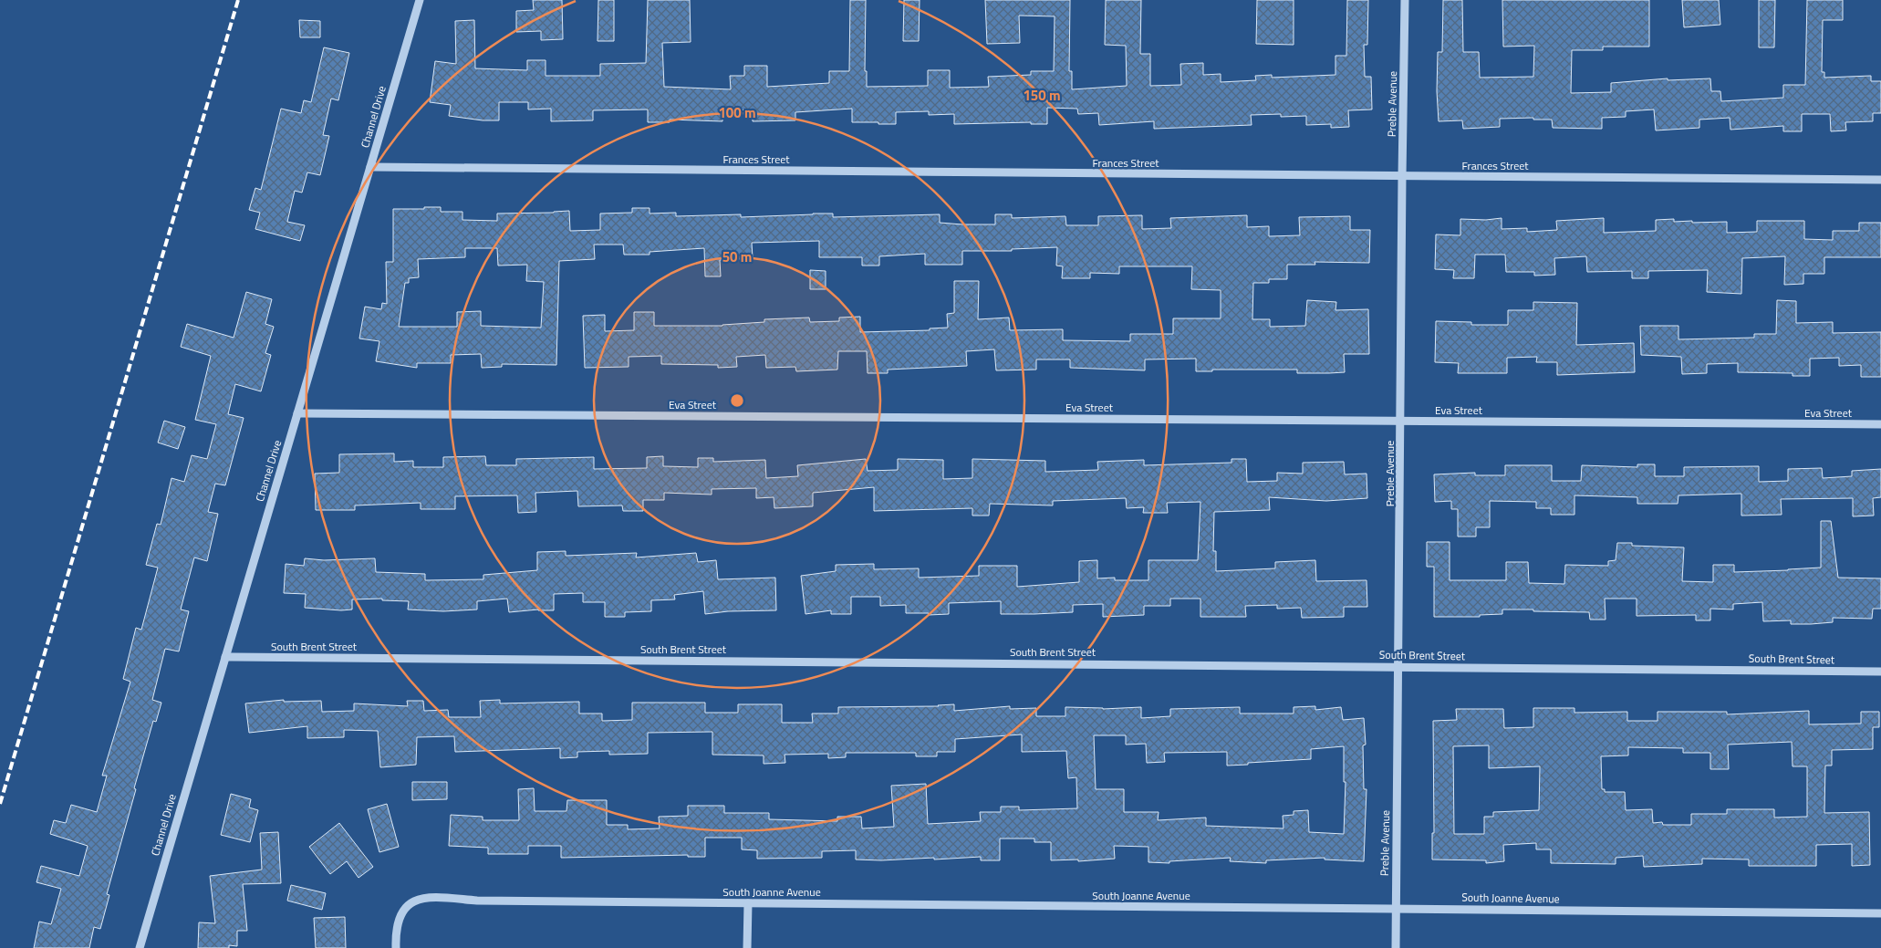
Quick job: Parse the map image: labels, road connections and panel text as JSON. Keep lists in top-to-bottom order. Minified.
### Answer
{"streets":{"street":["Preble Avenue","Channel Drive","Frances Street","Eva Street","South Brent Street","South Joanne Avenue"]},"crossings":[["Preble Avenue","Frances Street"],["Preble Avenue","Eva Street"],["Preble Avenue","South Brent Street"],["Preble Avenue","South Joanne Avenue"],["Channel Drive","Frances Street"],["Channel Drive","Eva Street"],["Channel Drive","South Brent Street"]],"rings":["150 m","100 m","50 m"]}
